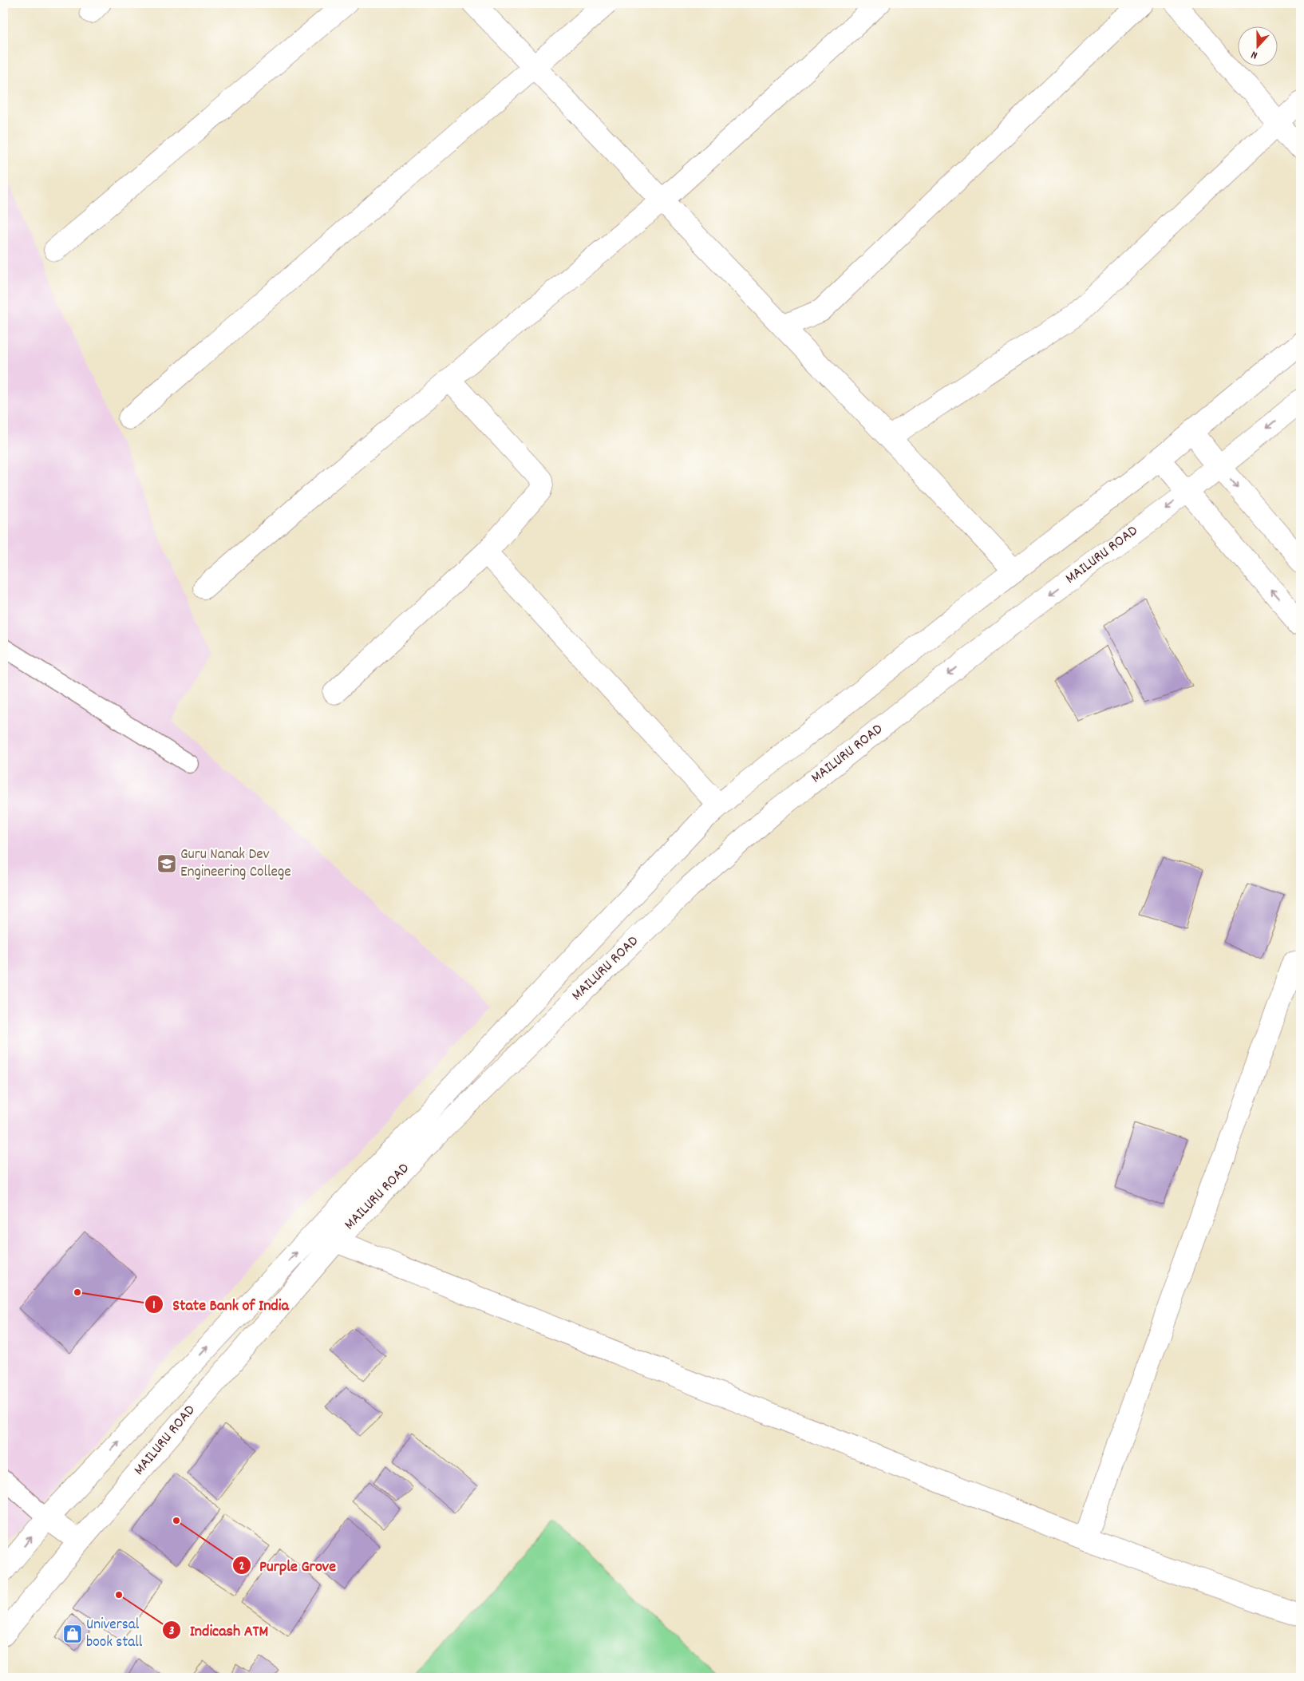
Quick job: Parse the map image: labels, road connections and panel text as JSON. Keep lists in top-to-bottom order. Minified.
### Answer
{"streets":{"street":["MAILURU ROAD"]},"places":{"school or university":["Guru Nanak Dev Engineering College"],"other":["State Bank of India","Purple Grove","Indicash ATM"],"shop":["Universal book stall"]},"north":"bottom"}
